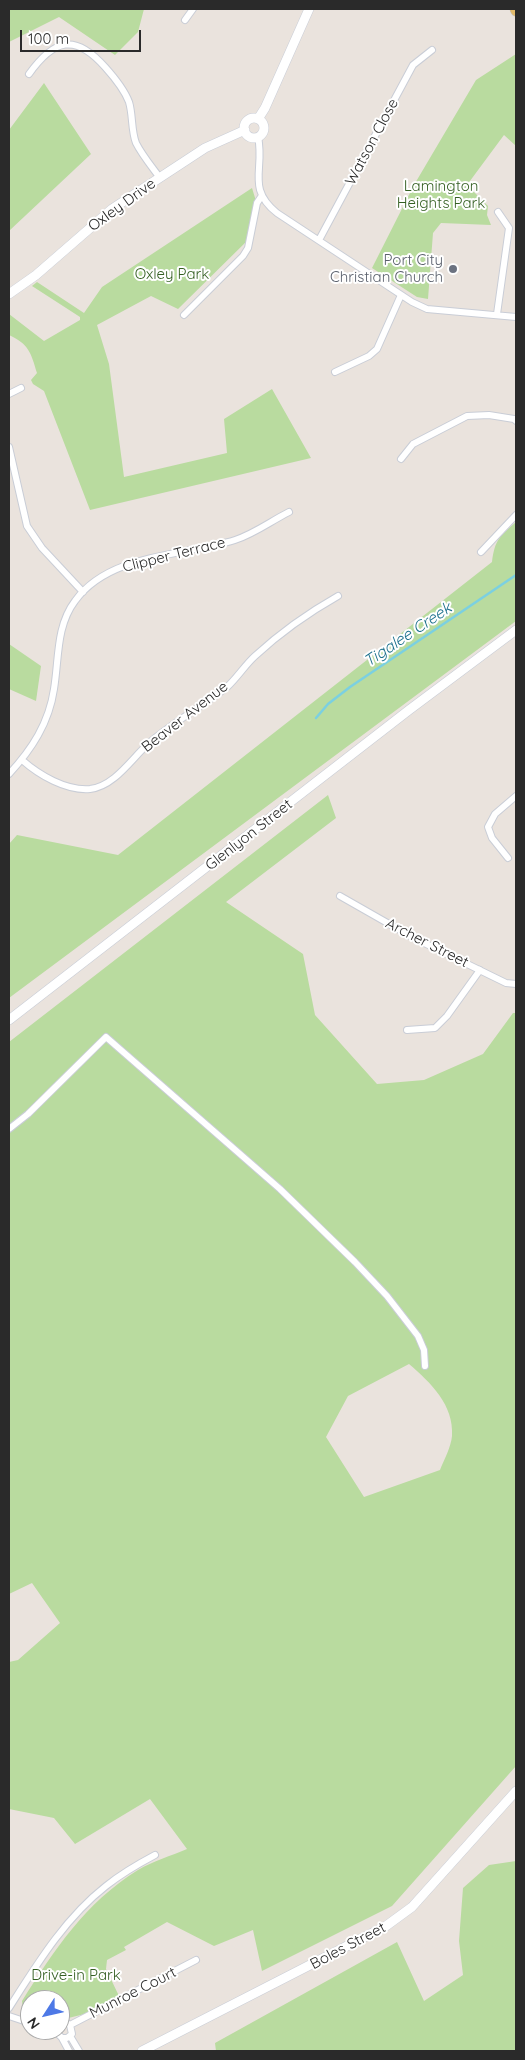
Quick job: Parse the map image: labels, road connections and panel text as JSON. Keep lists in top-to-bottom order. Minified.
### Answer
{"streets":{"street":["Watson Close","Oxley Drive","Clipper Terrace","Beaver Avenue","Glenlyon Street","Archer Street","Boles Street","Munroe Court"]},"crossings":[["Clipper Terrace","Beaver Avenue"]],"water":["Tigalee Creek"],"parks":["Lamington Heights Park","Oxley Park","Drive-in Park"],"places":["Port City Christian Church"],"scale_bar":"100 m","north":"bottom left"}
